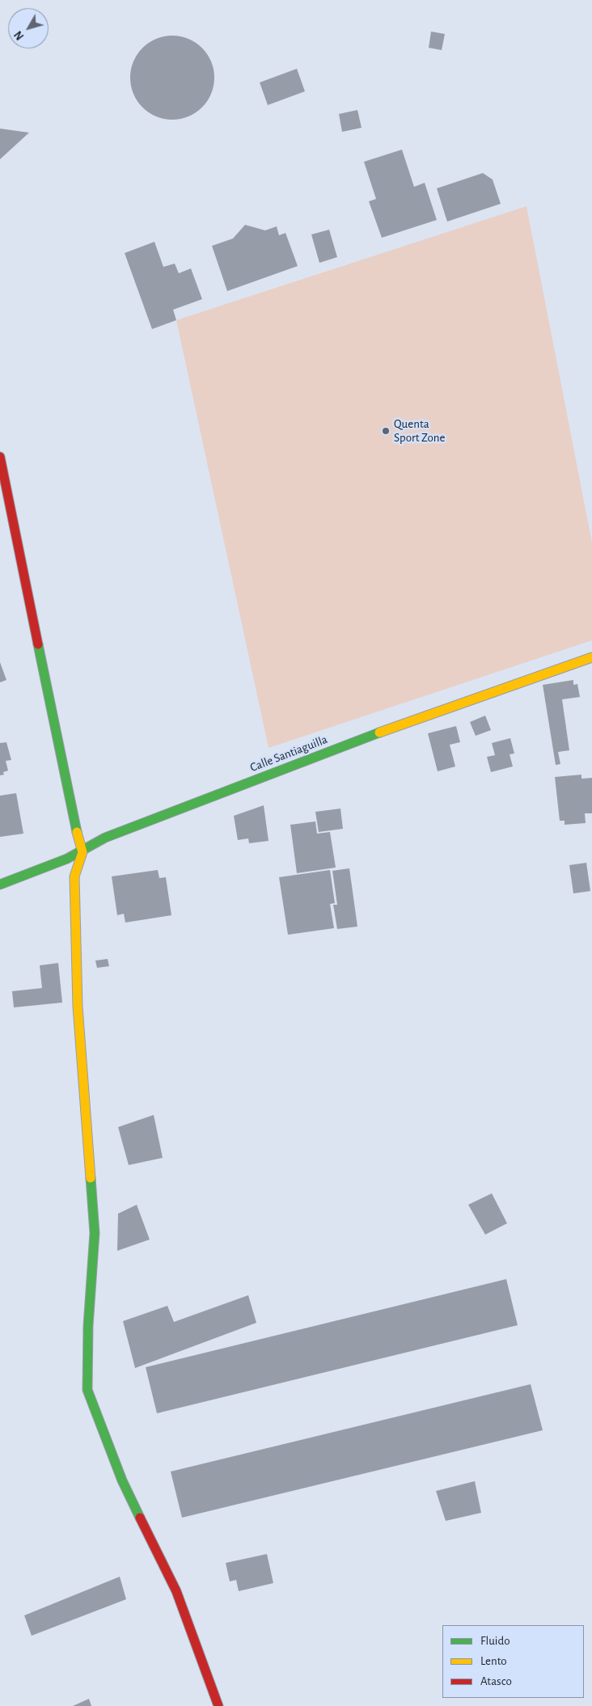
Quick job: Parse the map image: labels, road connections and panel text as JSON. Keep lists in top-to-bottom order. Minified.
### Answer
{"streets":{"street":["Calle Santiaguilla"]},"places":["Quenta Sport Zone"],"legend":["Fluido","Lento","Atasco"],"north":"bottom left"}
